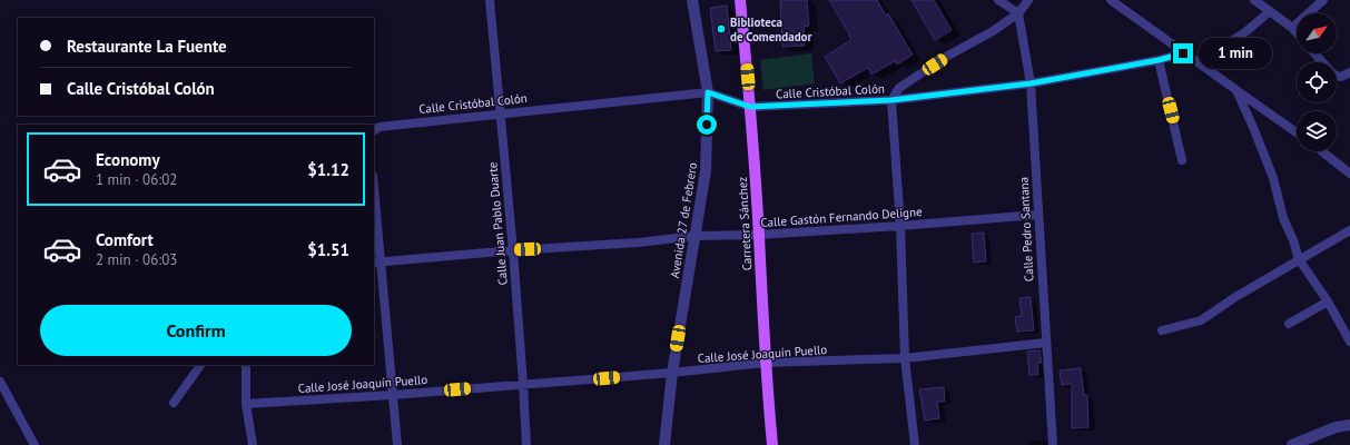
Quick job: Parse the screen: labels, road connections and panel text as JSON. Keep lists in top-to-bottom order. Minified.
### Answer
{"streets":{"main road":["Carretera Sánchez"],"street":["Calle Cristóbal Colón","Calle Gastón Fernando Deligne","Avenida 27 de Febrero","Calle Juan Pablo Duarte","Calle Pedro Santana","Calle José Joaquín Puello"]},"crossings":[["Calle Cristóbal Colón","Avenida 27 de Febrero"],["Calle Cristóbal Colón","Calle Juan Pablo Duarte"],["Calle Cristóbal Colón","Carretera Sánchez"],["Calle Cristóbal Colón","Calle Pedro Santana"],["Calle Gastón Fernando Deligne","Avenida 27 de Febrero"],["Calle Gastón Fernando Deligne","Calle Juan Pablo Duarte"],["Calle Gastón Fernando Deligne","Carretera Sánchez"],["Calle Gastón Fernando Deligne","Calle Pedro Santana"],["Avenida 27 de Febrero","Calle José Joaquín Puello"],["Calle Juan Pablo Duarte","Calle José Joaquín Puello"],["Carretera Sánchez","Calle José Joaquín Puello"],["Calle Pedro Santana","Calle José Joaquín Puello"]],"places":["Biblioteca de Comendador"],"north":"top right","page":{"banner":["Restaurante La Fuente","Calle Cristóbal Colón"],"bubble":"1 min","list":[{"name":"Economy","note":"1 min · 06:02","value":"$1.12"},{"name":"Comfort","note":"2 min · 06:03","value":"$1.51"}],"buttons":"Confirm"}}
